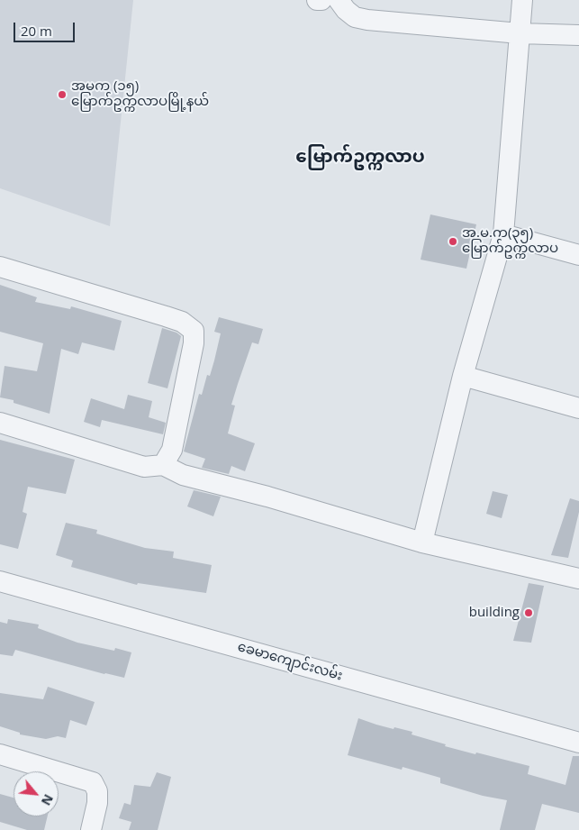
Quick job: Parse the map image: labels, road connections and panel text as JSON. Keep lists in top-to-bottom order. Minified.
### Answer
{"streets":{"street":["ခေမာကျောင်းလမ်း"]},"districts":["မြောက်‌ဥက္ကလာပ"],"places":["အမက (၁၅) မြောက်ဥက္ကလာပမြို့နယ်","အ.မ.က(၃၅) မြောက်ဥက္ကလာပ","building"],"scale_bar":"20 m","north":"bottom right"}
